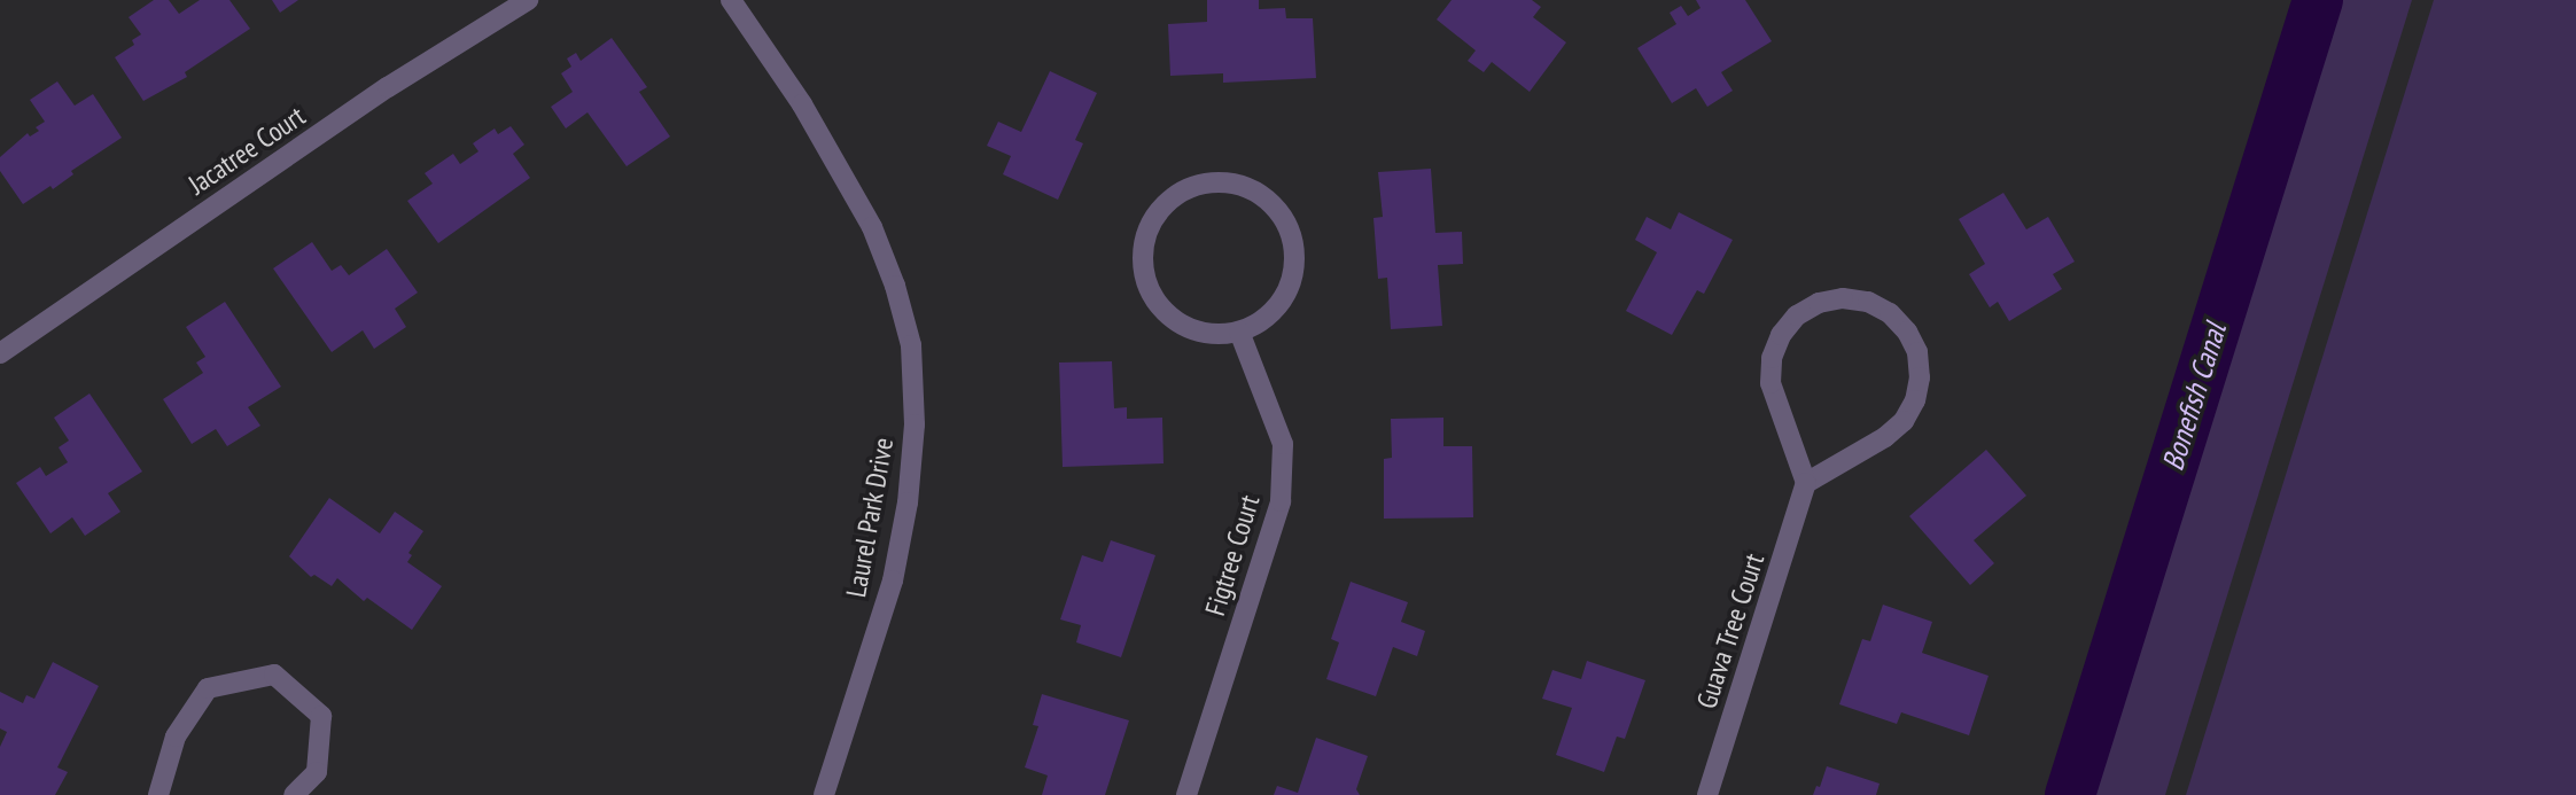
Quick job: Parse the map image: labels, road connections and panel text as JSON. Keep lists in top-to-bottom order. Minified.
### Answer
{"streets":{"street":["Jacatree Court","Laurel Park Drive","Figtree Court","Guava Tree Court"]},"water":["Bonefish Canal"]}
